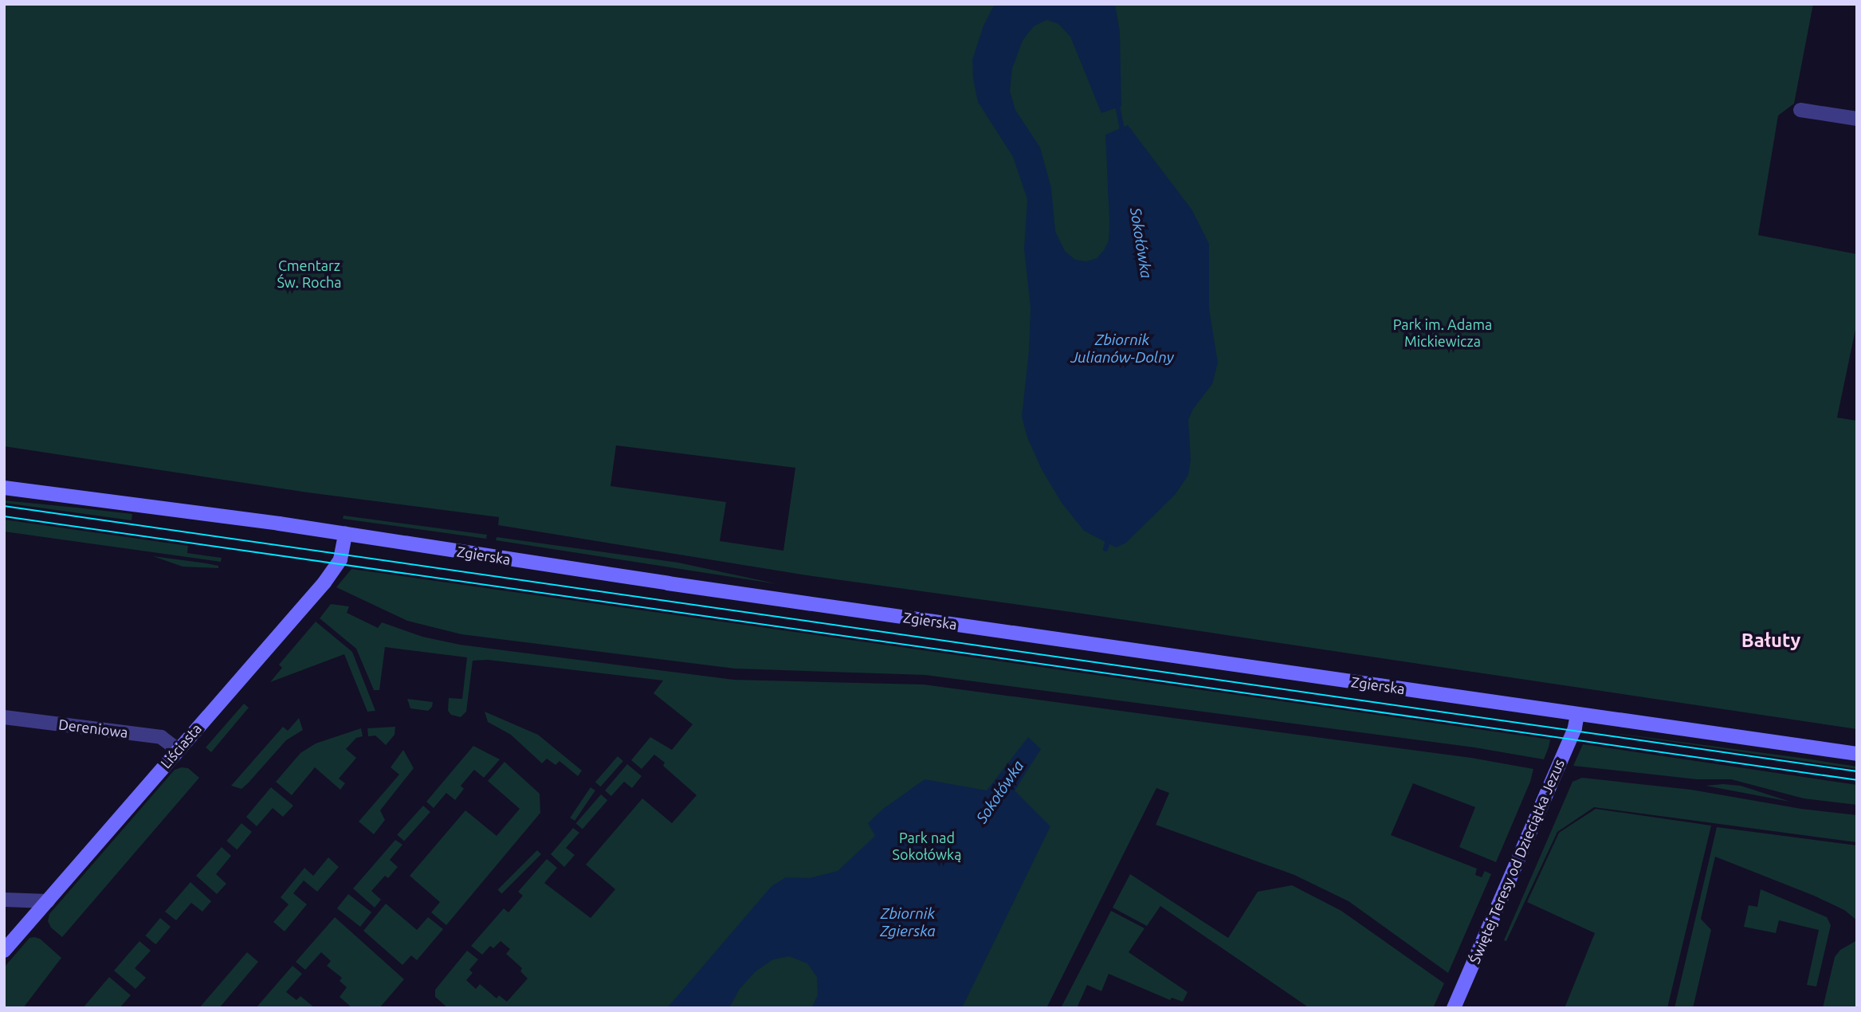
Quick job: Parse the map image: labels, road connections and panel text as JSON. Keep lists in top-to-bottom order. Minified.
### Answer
{"streets":{"main road":["Zgierska","Liściasta","Świętej Teresy od Dzieciątka Jezus"],"street":["Dereniowa"]},"crossings":[["Zgierska","Liściasta"],["Zgierska","Świętej Teresy od Dzieciątka Jezus"],["Dereniowa","Liściasta"]],"districts":["Bałuty"],"water":["Sokołówka","Zbiornik Julianów-Dolny","Zbiornik Zgierska"],"parks":["Cmentarz Św. Rocha","Park im. Adama Mickiewicza","Park nad Sokołówką"]}
